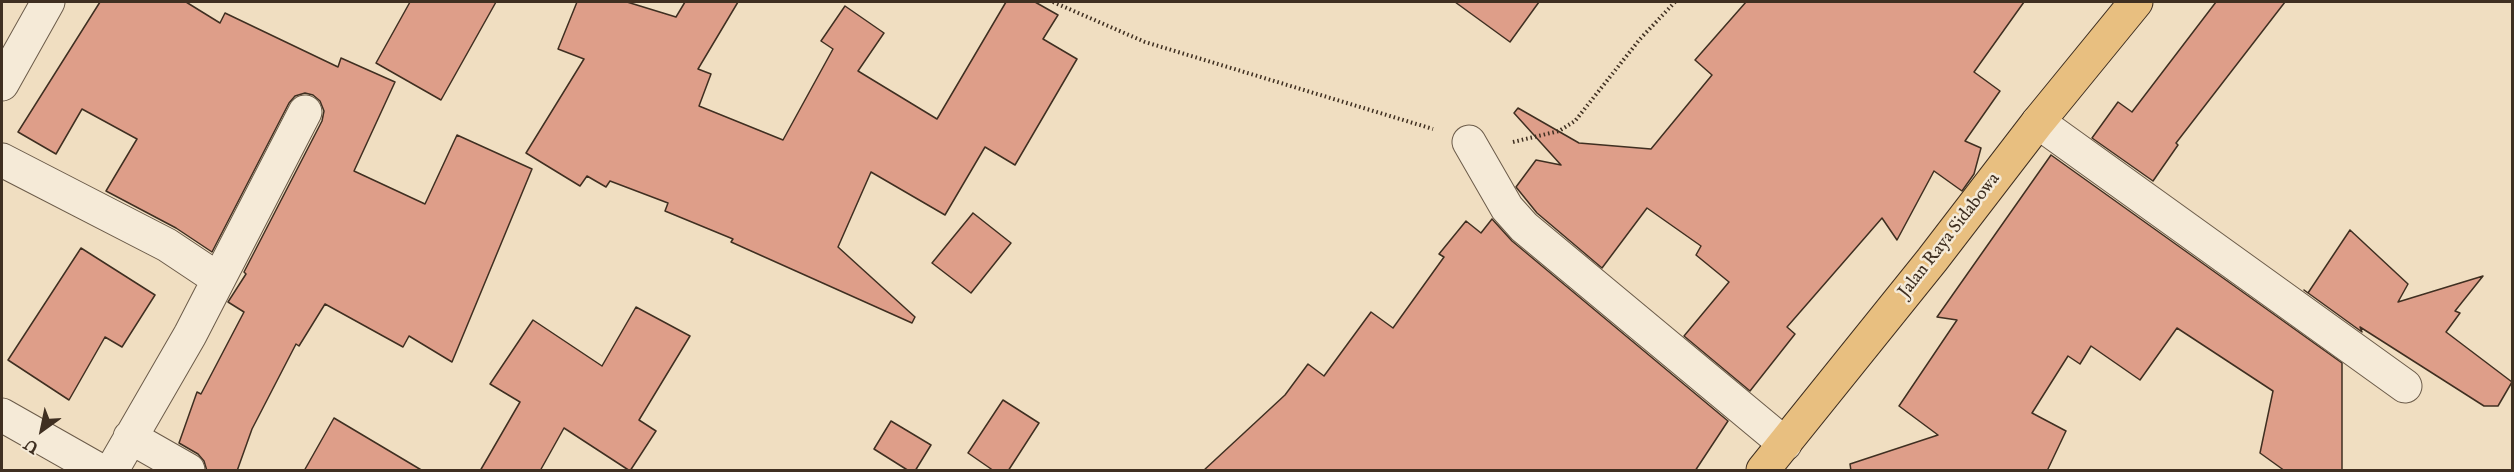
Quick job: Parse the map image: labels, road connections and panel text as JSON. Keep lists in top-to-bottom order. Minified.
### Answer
{"streets":{"highway":["Jalan Raya Sidabowa"]},"north":"bottom left"}
